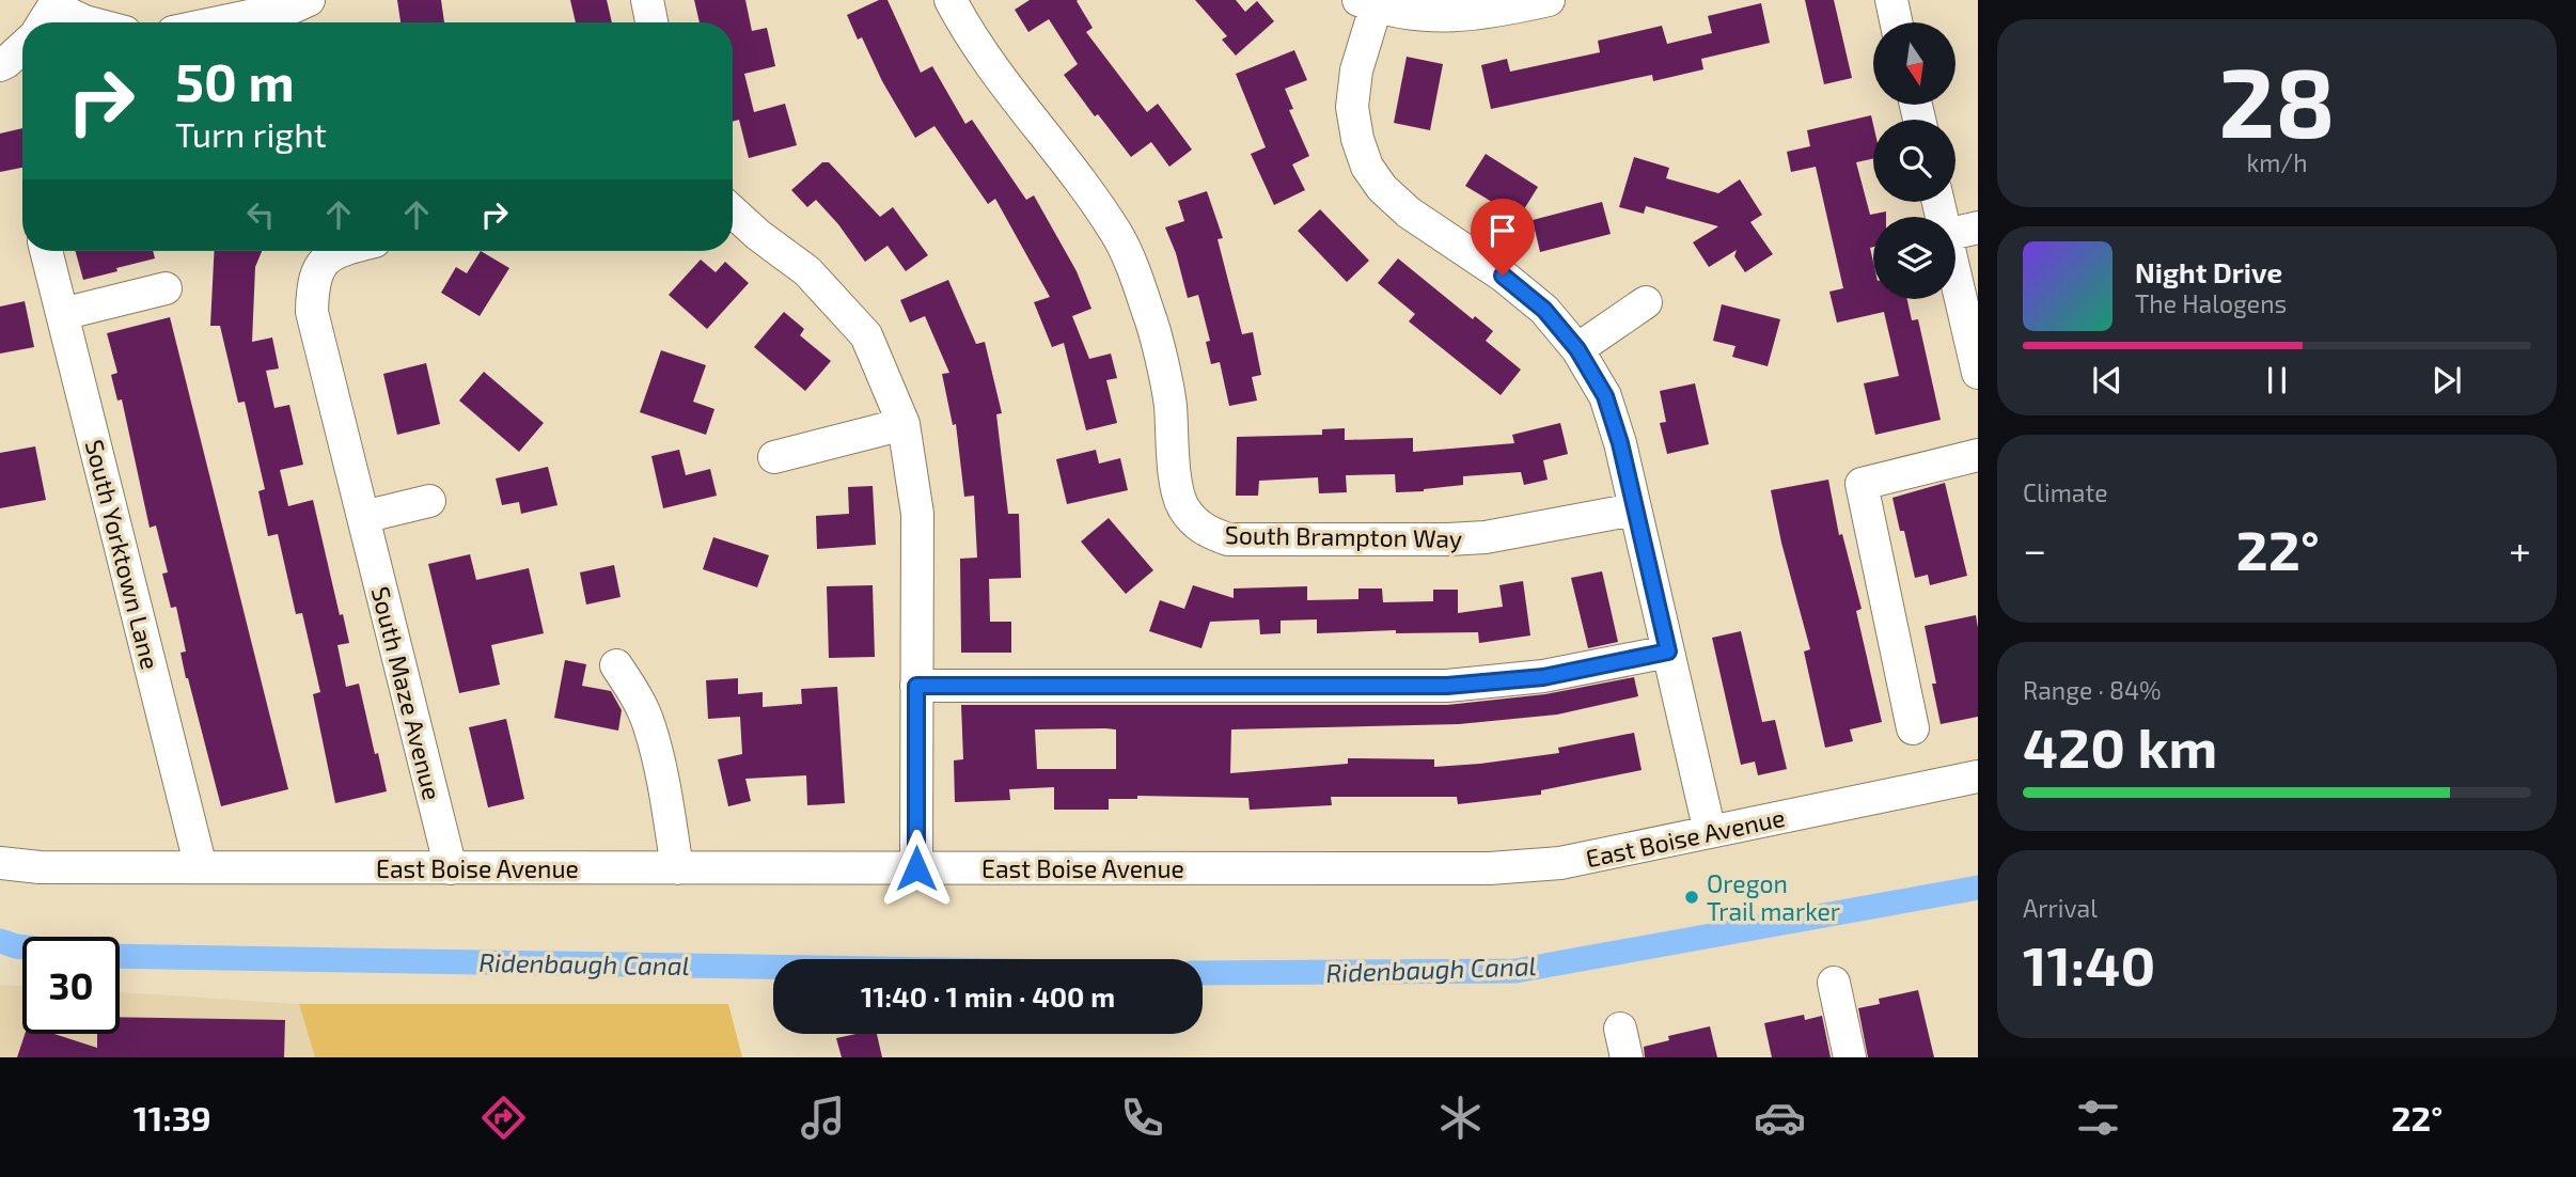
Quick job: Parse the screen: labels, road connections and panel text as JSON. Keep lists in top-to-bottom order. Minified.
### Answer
{"streets":{"street":["South Brampton Way","South Yorktown Lane","South Maze Avenue","East Boise Avenue"]},"crossings":[["South Yorktown Lane","East Boise Avenue"],["South Maze Avenue","East Boise Avenue"]],"water":["Ridenbaugh Canal"],"places":["Oregon Trail marker"],"north":"bottom","page":{"tile":[["28","km/h"],"Climate",["Range · 84%","420 km"],["Arrival","11:40"]],"turn":["50 m","Turn right"],"song":["Night Drive","The Halogens"],"heat":["−","22°","+"],"limit":"30","trip":"11:40 · 1 min · 400 m","tabs":["11:39","22°"]}}
